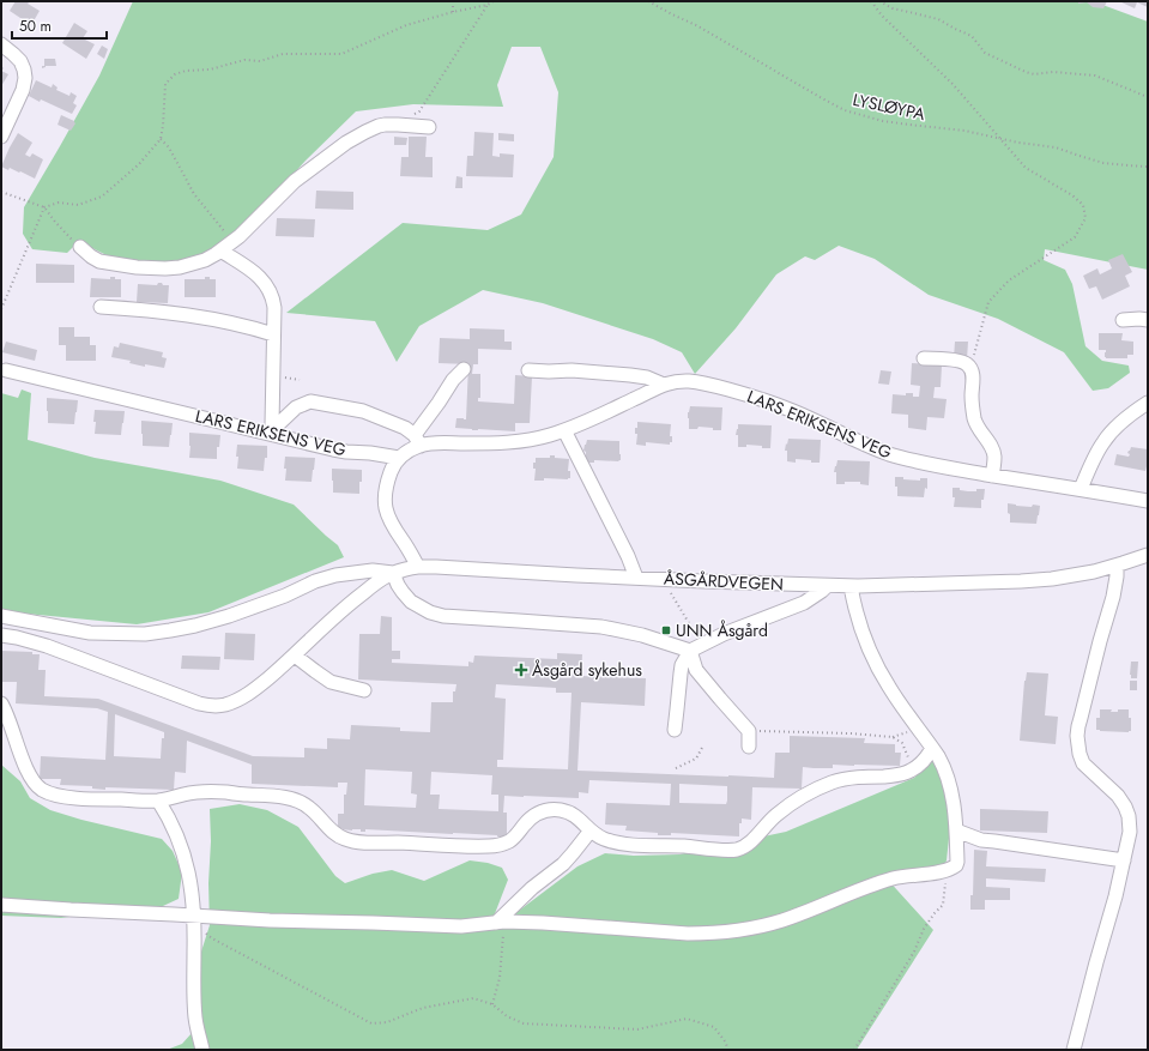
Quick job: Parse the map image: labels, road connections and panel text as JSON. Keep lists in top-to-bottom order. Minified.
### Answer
{"streets":{"street":["LARS ERIKSENS VEG","ÅSGÅRDVEGEN"],"path":["LYSLØYPA"]},"places":{"transit":["UNN Åsgård"],"health":["Åsgård sykehus"]},"scale_bar":"50 m"}
